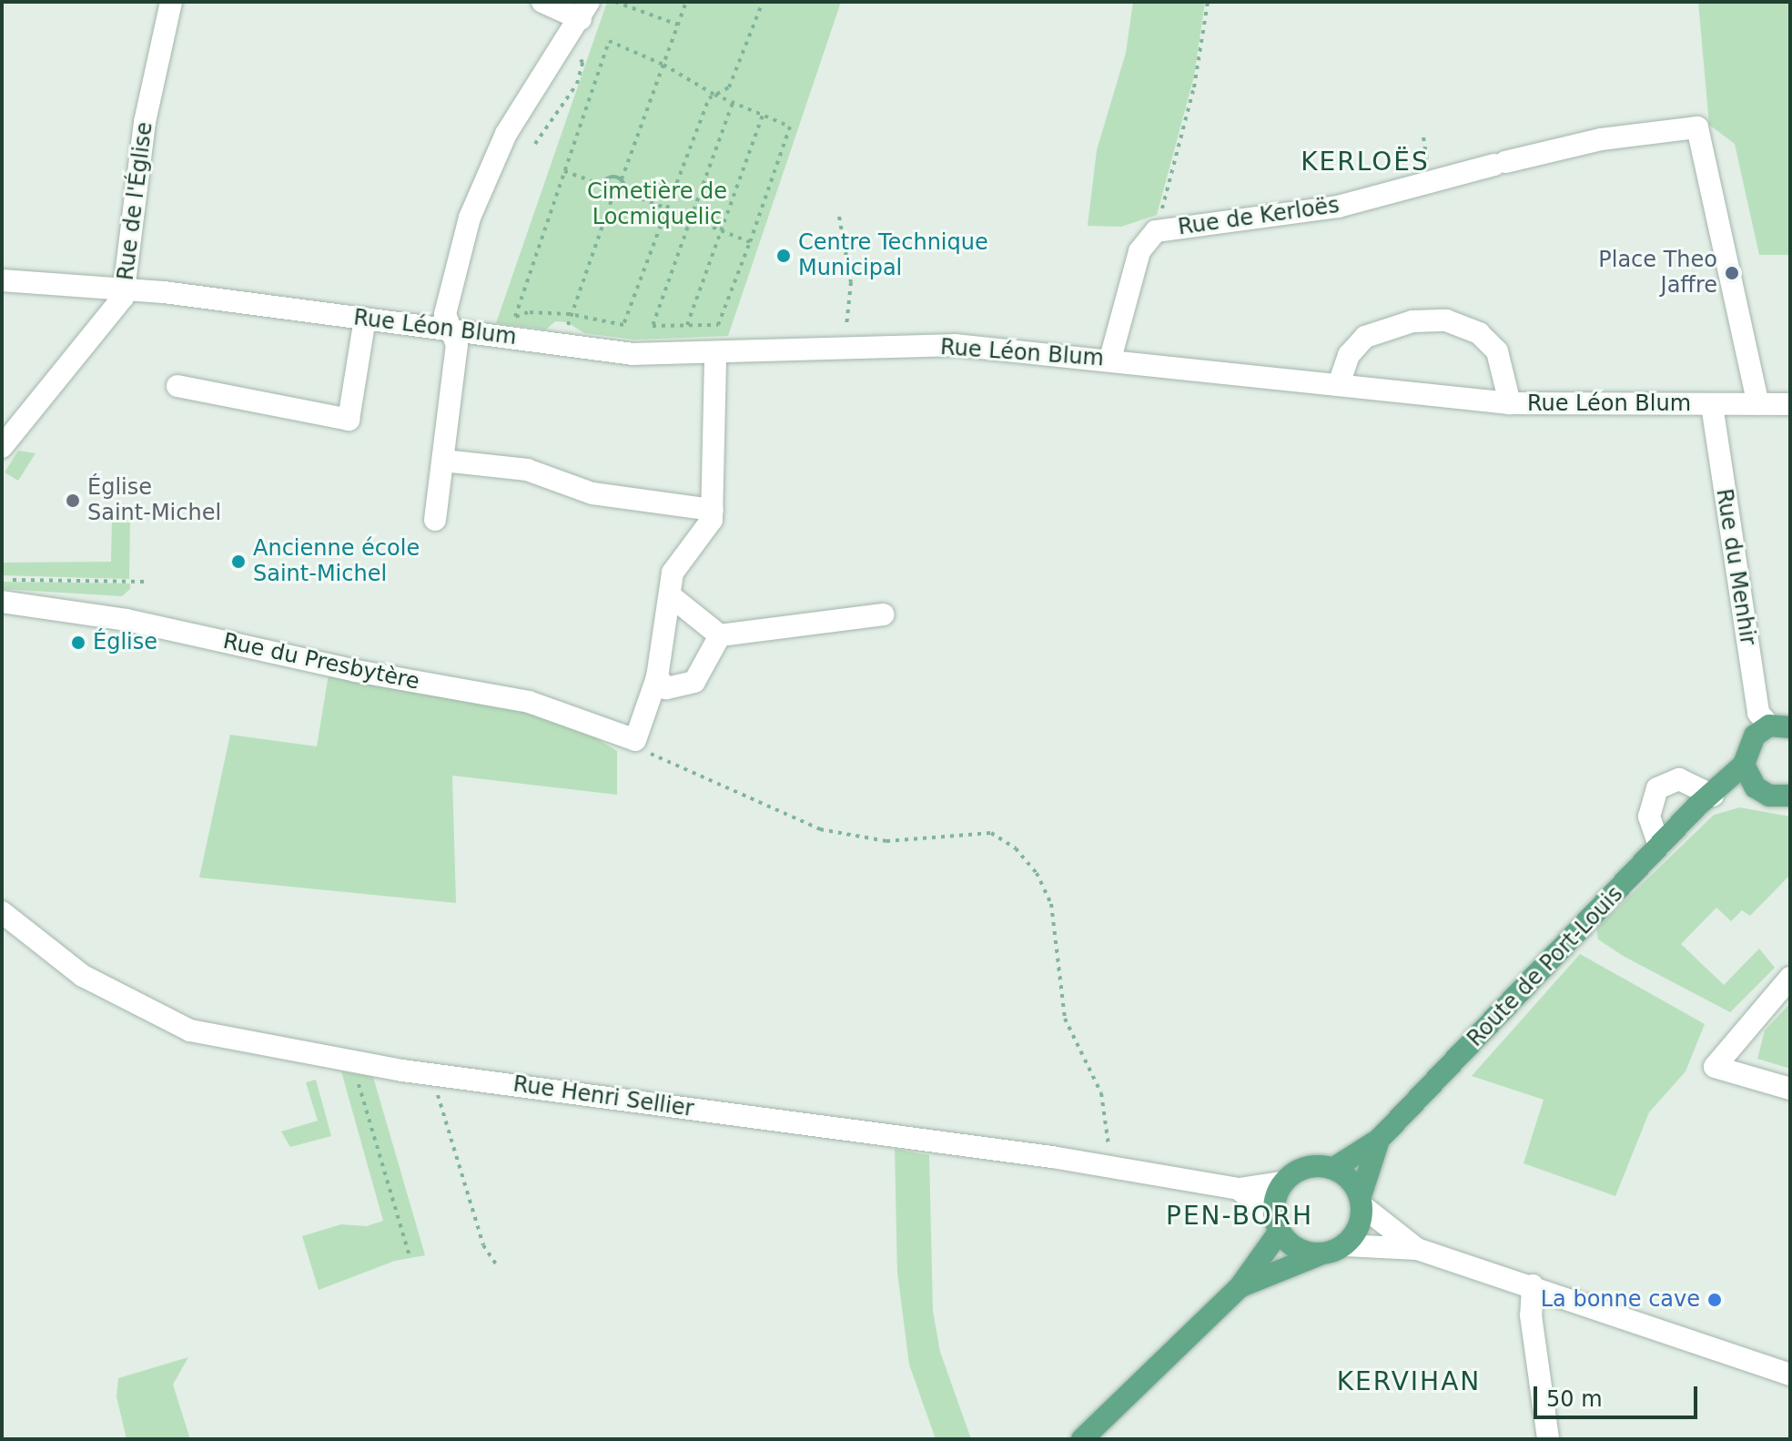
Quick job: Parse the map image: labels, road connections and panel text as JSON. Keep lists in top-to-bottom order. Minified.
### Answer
{"streets":{"main road":["Route de Port-Louis"],"street":["Rue de l'Église","Rue de Kerloës","Rue Léon Blum","Rue du Menhir","Rue du Presbytère","Rue Henri Sellier"]},"crossings":[["Rue de l'Église","Rue Léon Blum"],["Rue de Kerloës","Rue Léon Blum"],["Rue Léon Blum","Rue du Menhir"],["Rue du Menhir","Route de Port-Louis"]],"districts":["KERLOËS","PEN-BORH","KERVIHAN"],"parks":["Cimetière de Locmiquelic"],"places":["Centre Technique Municipal","Place Theo Jaffre","Église Saint-Michel","Ancienne école Saint-Michel","Église","La bonne cave"],"scale_bar":"50 m"}
